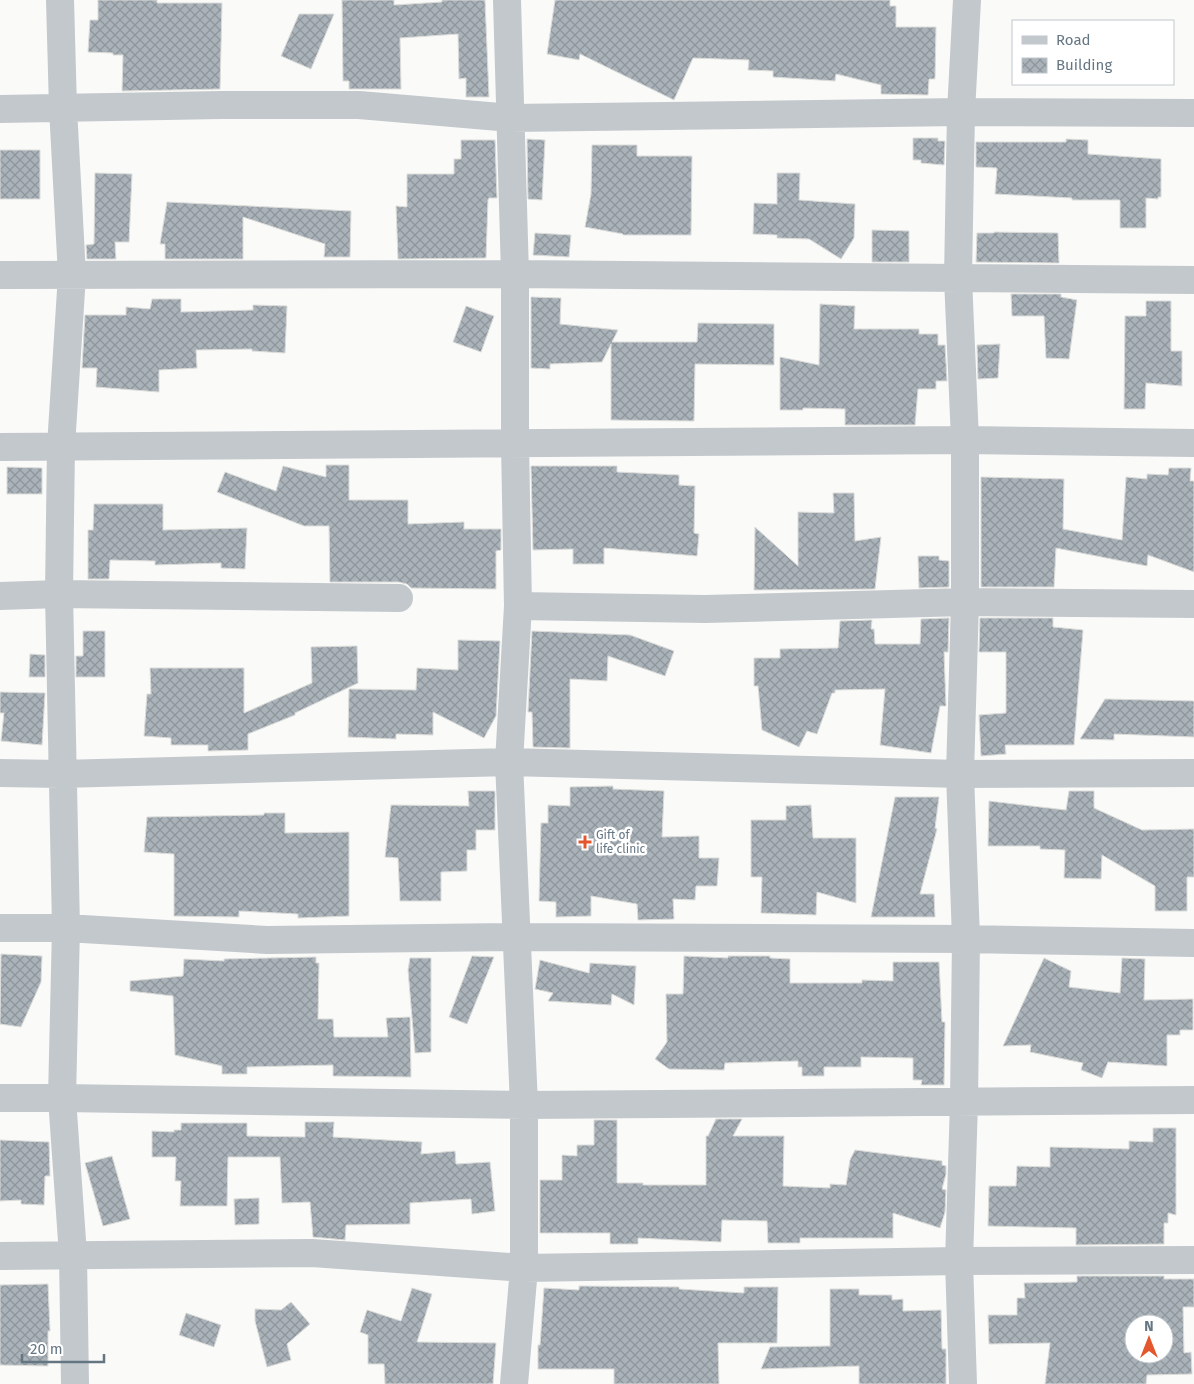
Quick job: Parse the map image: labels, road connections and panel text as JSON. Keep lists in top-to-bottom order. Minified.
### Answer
{"places":{"health":["Gift of life clinic"]},"legend":["Road","Building"],"scale_bar":"20 m","north":"top"}
